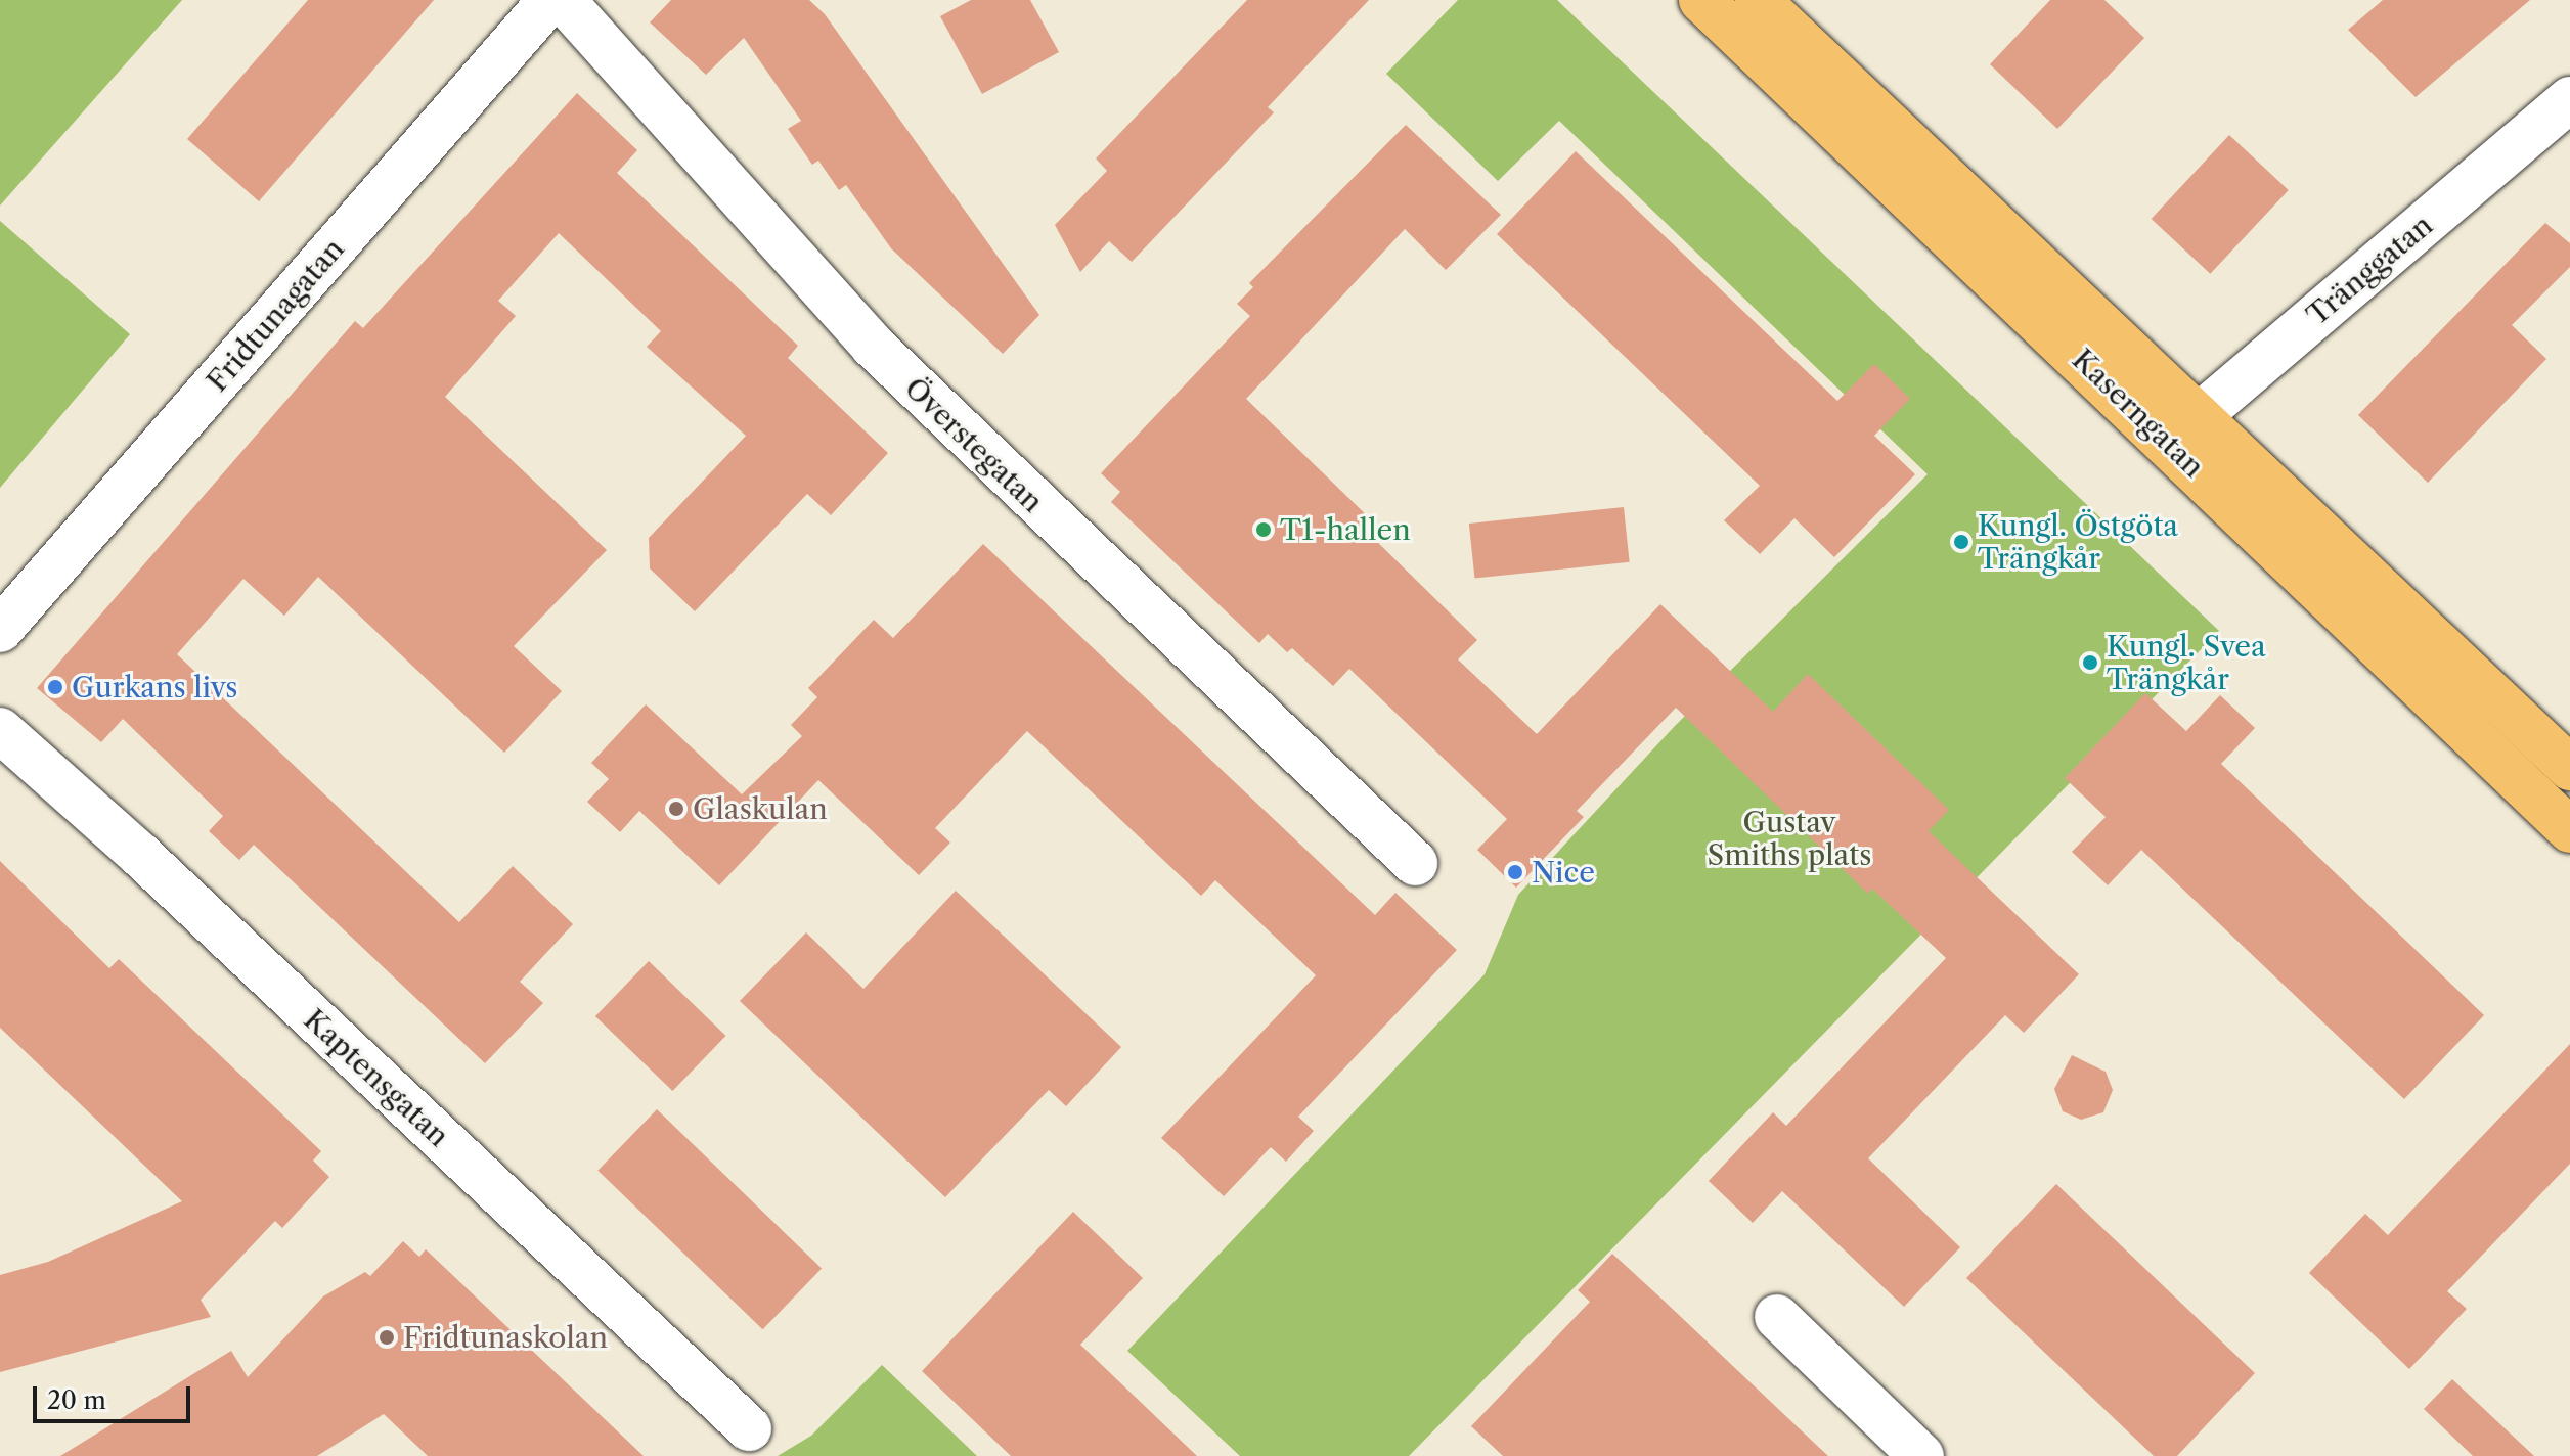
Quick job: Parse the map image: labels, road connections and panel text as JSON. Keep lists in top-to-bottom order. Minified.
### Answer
{"streets":{"main road":["Kaserngatan"],"street":["Tränggatan","Fridtunagatan","Överstegatan","Kaptensgatan"]},"crossings":[["Tränggatan","Kaserngatan"]],"parks":["Gustav Smiths plats"],"places":["T1-hallen","Kungl. Östgöta Trängkår","Kungl. Svea Trängkår","Gurkans livs","Glaskulan","Nice","Fridtunaskolan"],"scale_bar":"20 m"}
